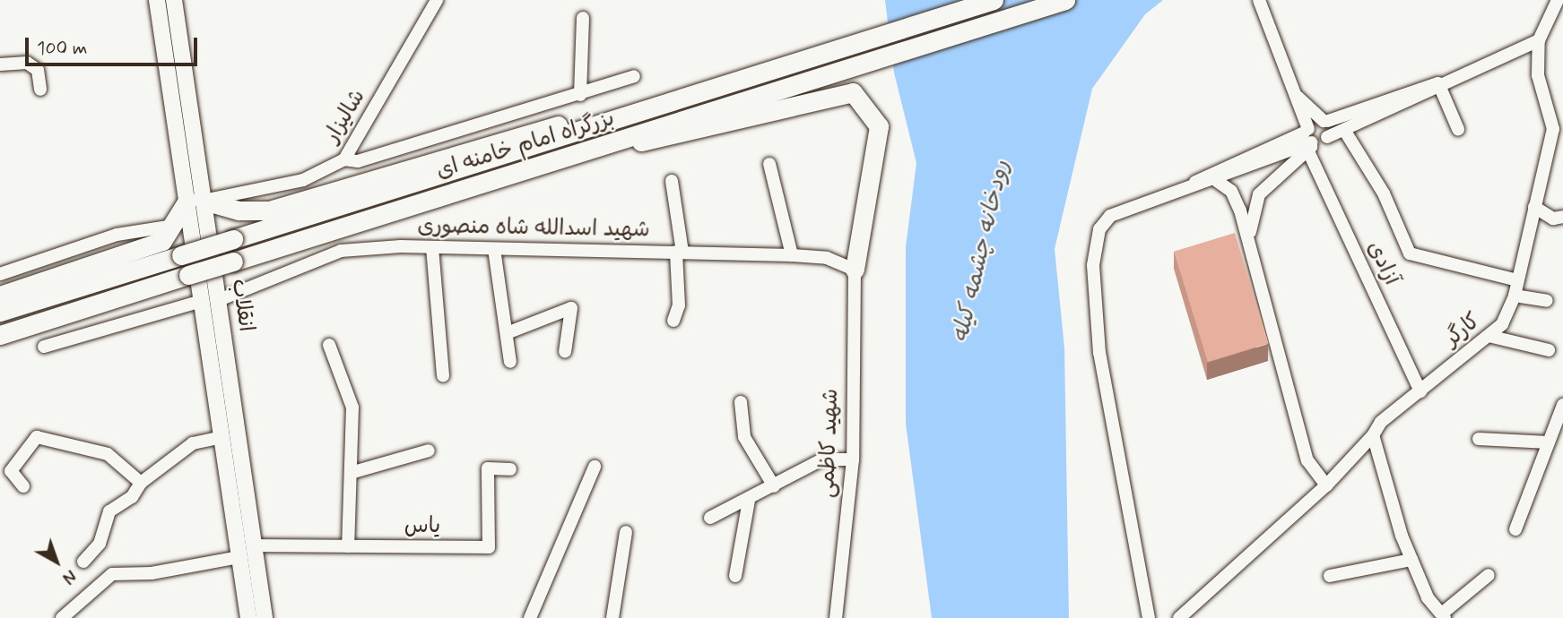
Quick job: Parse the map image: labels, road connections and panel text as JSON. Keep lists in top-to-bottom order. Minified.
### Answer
{"streets":{"highway":["بزرگراه امام خامنه ای"],"main road":["انقلاب"],"street":["شالیزار","شهید اسدالله شاه منصوری","آزادی","کارگر","شهید کاظمی","یاس"]},"crossings":[["شالیزار","انقلاب"],["شهید اسدالله شاه منصوری","انقلاب"],["شهید اسدالله شاه منصوری","شهید کاظمی"],["آزادی","کارگر"],["انقلاب","یاس"]],"water":["رودخانه چشمه کیله"],"scale_bar":"100 m","north":"bottom right"}
